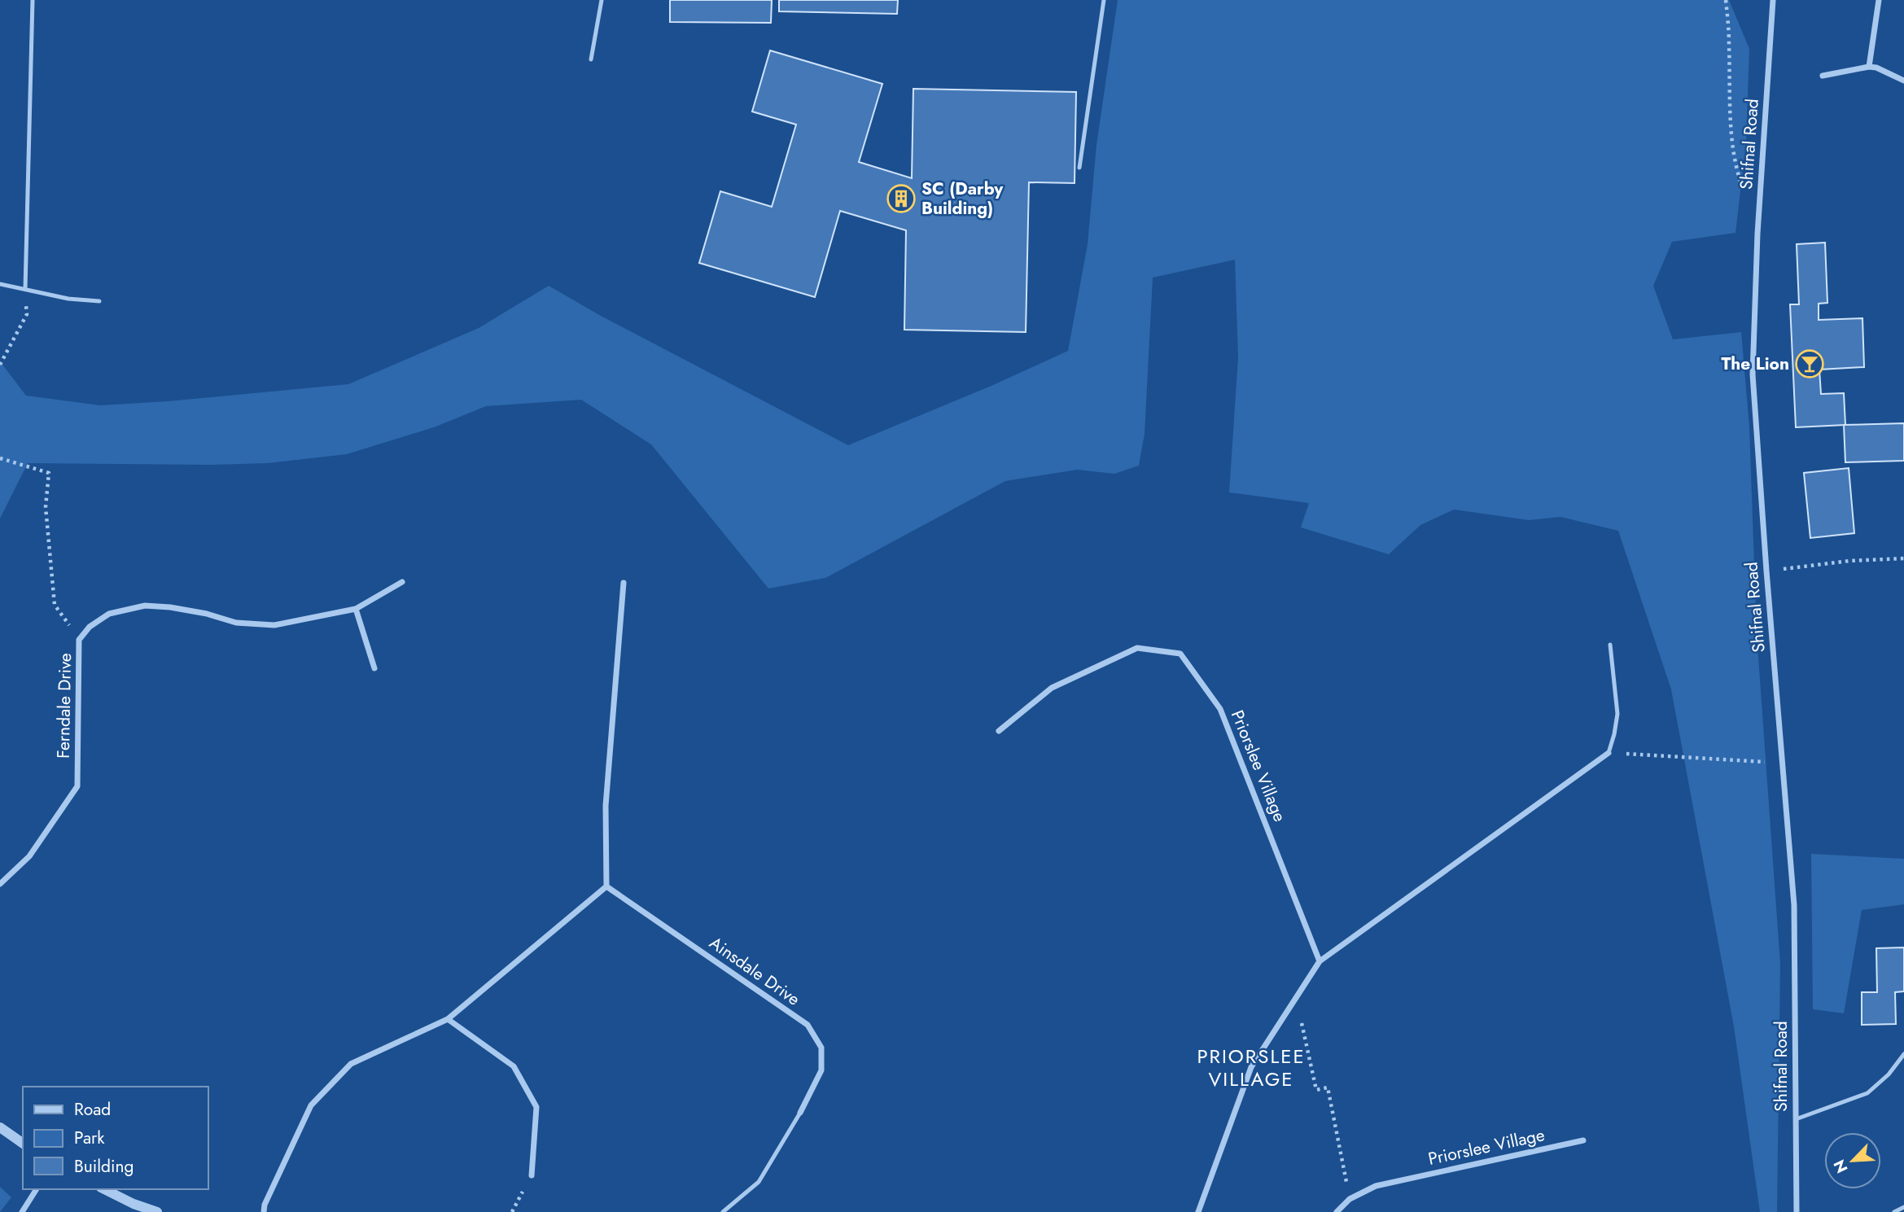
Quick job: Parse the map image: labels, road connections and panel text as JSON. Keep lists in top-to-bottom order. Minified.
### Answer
{"streets":{"street":["Shifnal Road","Ferndale Drive","Priorslee Village","Ainsdale Drive"]},"districts":["PRIORSLEE VILLAGE"],"places":{"building":["SC (Darby Building)"],"bar":["The Lion"]},"legend":["Road","Park","Building"],"north":"bottom left"}
